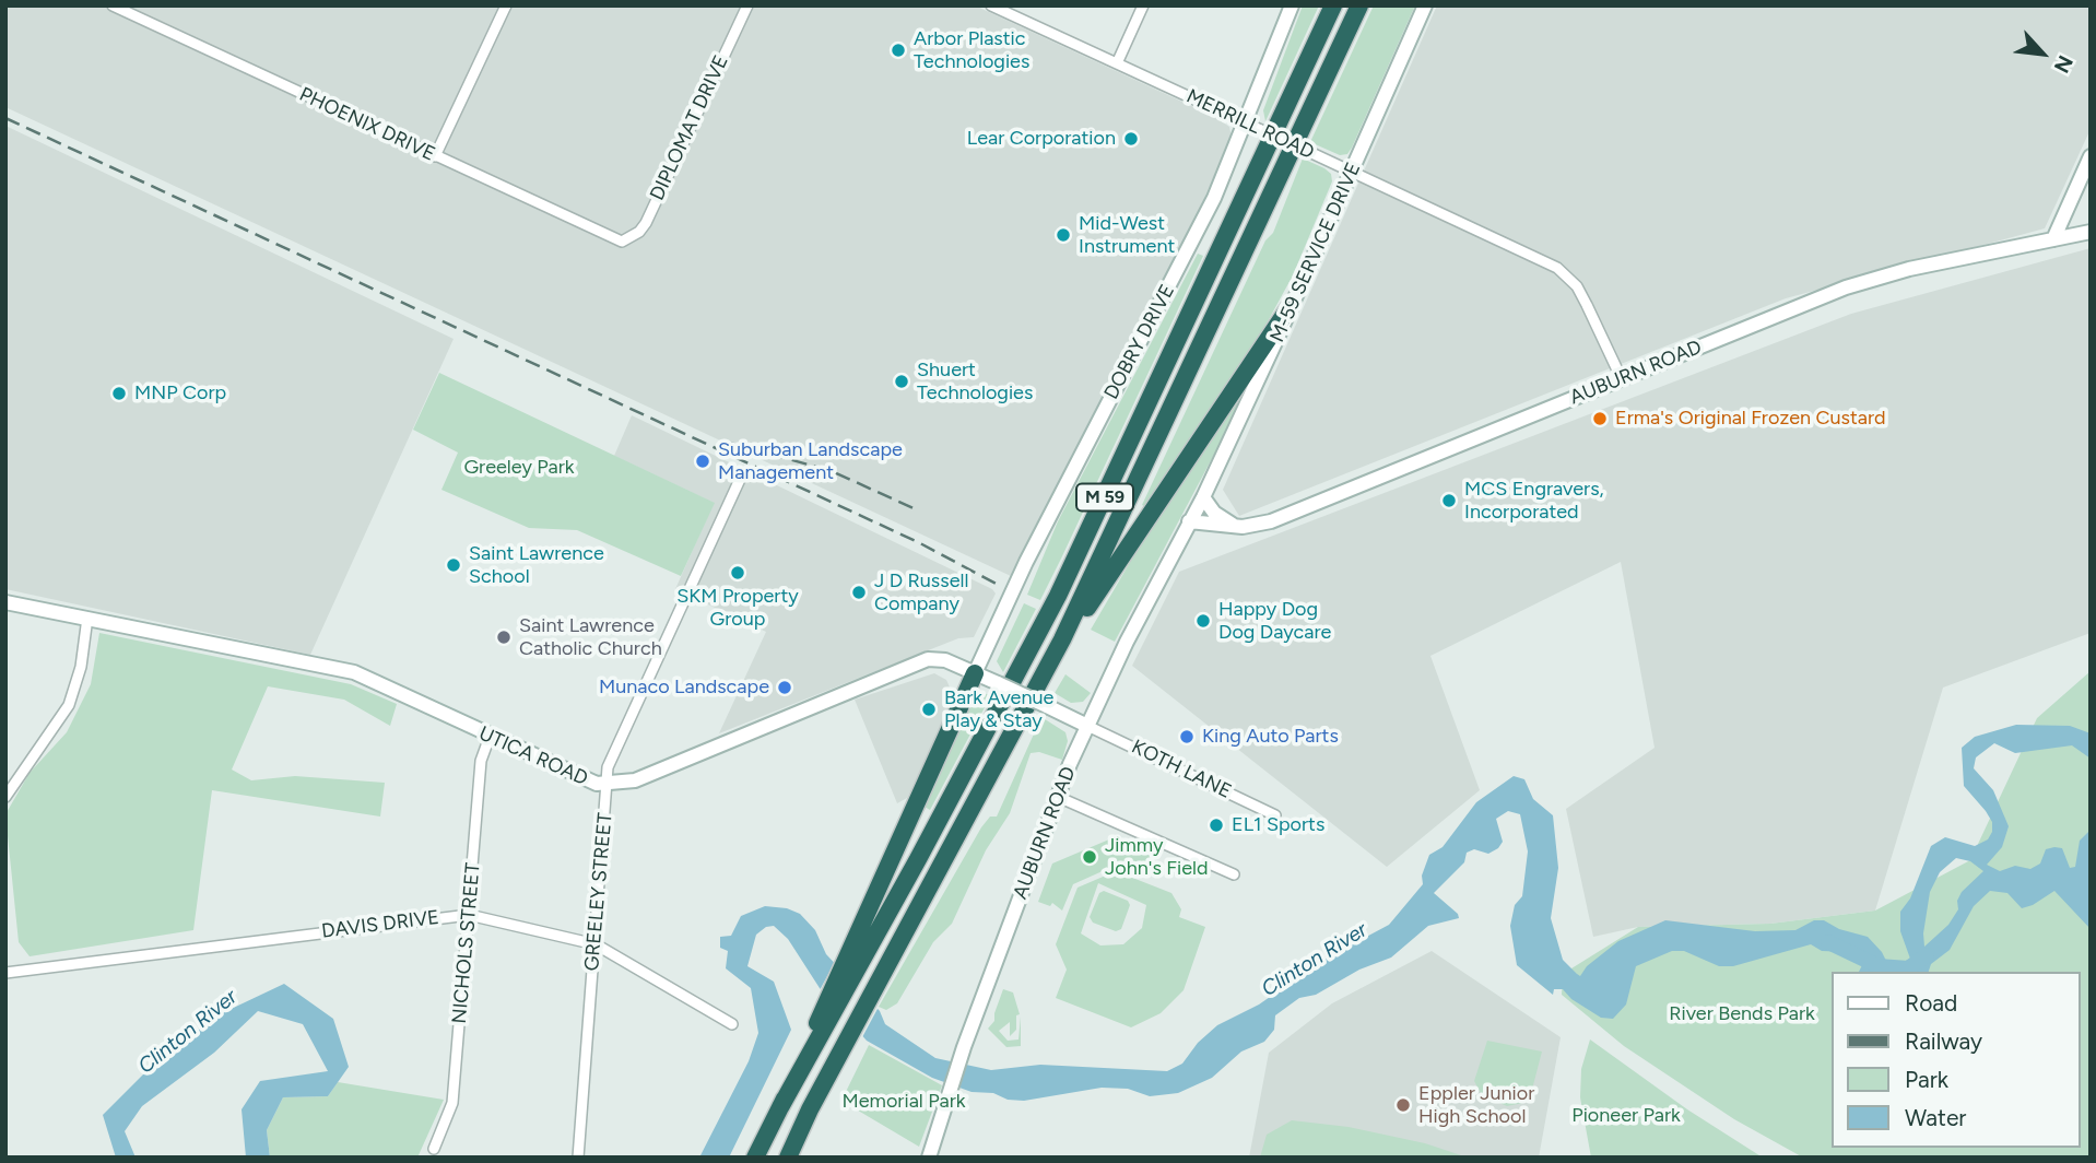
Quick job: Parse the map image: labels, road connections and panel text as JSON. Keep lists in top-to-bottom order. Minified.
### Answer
{"streets":{"highway":["M 59"],"street":["PHOENIX DRIVE","MERRILL ROAD","DIPLOMAT DRIVE","M-59 SERVICE DRIVE","DOBRY DRIVE","AUBURN ROAD","UTICA ROAD","KOTH LANE","GREELEY STREET","DAVIS DRIVE","NICHOLS STREET"]},"crossings":[["PHOENIX DRIVE","DIPLOMAT DRIVE"],["MERRILL ROAD","M-59 SERVICE DRIVE"],["MERRILL ROAD","DOBRY DRIVE"],["MERRILL ROAD","AUBURN ROAD"],["M-59 SERVICE DRIVE","AUBURN ROAD"],["DOBRY DRIVE","UTICA ROAD"],["AUBURN ROAD","UTICA ROAD"],["AUBURN ROAD","KOTH LANE"],["UTICA ROAD","KOTH LANE"],["UTICA ROAD","GREELEY STREET"],["UTICA ROAD","NICHOLS STREET"],["GREELEY STREET","DAVIS DRIVE"],["DAVIS DRIVE","NICHOLS STREET"]],"water":["Clinton River"],"parks":["Greeley Park","River Bends Park","Memorial Park","Pioneer Park"],"places":["Arbor Plastic Technologies","Lear Corporation","Mid-West Instrument","Shuert Technologies","MNP Corp","Erma's Original Frozen Custard","Suburban Landscape Management","MCS Engravers, Incorporated","Saint Lawrence School","SKM Property Group","J D Russell Company","Happy Dog Dog Daycare","Saint Lawrence Catholic Church","Munaco Landscape","Bark Avenue Play & Stay","King Auto Parts","EL1 Sports","Jimmy John's Field","Eppler Junior High School"],"legend":["Road","Railway","Park","Water"],"north":"bottom right"}
